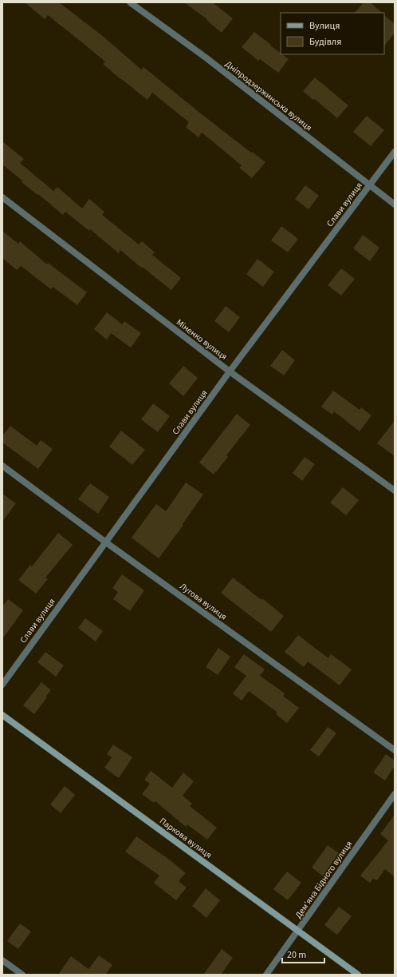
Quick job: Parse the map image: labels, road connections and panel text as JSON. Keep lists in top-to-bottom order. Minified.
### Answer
{"streets":{"street":["Дніпродзержинська вулиця","Слави вулиця","Міненко вулиця","Лугова вулиця","Паркова вулиця","Дем’яна Бідного вулиця"]},"crossings":[["Дніпродзержинська вулиця","Слави вулиця"],["Слави вулиця","Міненко вулиця"],["Слави вулиця","Лугова вулиця"],["Паркова вулиця","Дем’яна Бідного вулиця"]],"legend":["Вулиця","Будівля"],"scale_bar":"20 m"}
